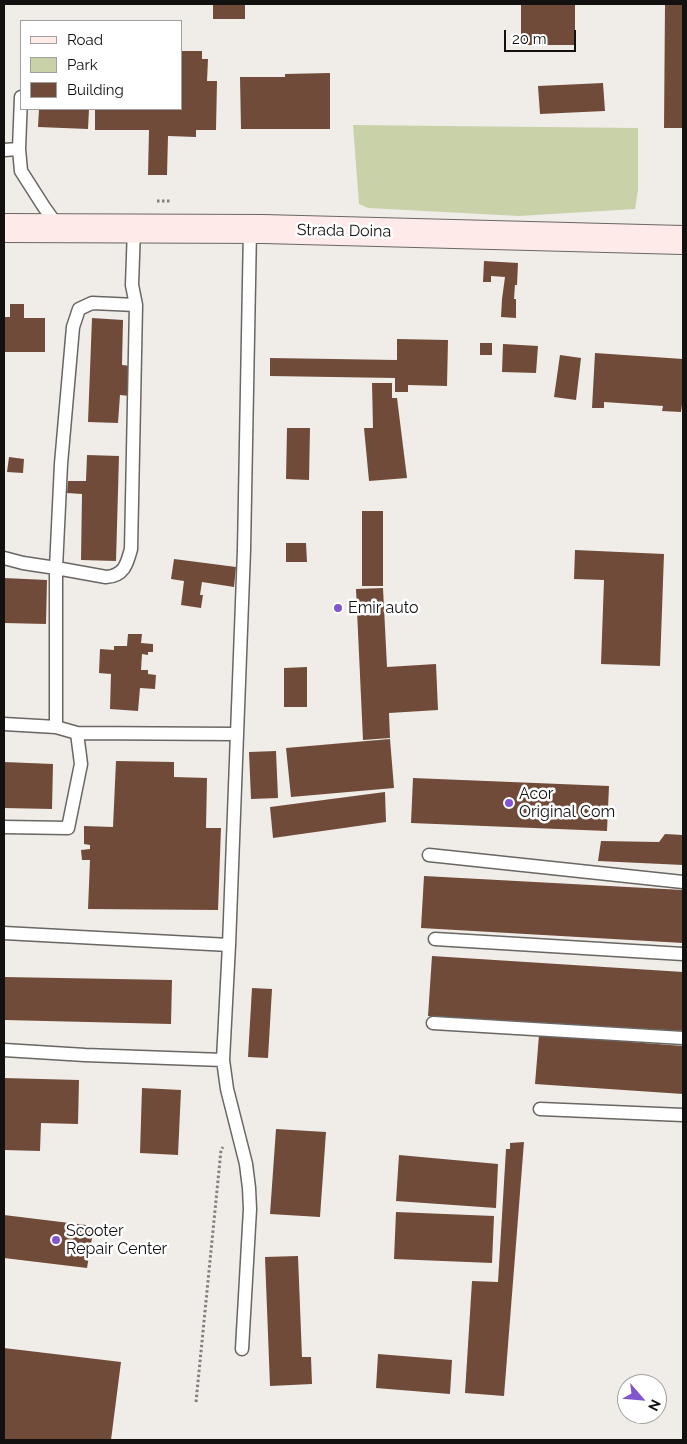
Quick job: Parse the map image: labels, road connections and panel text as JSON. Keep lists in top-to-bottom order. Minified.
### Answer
{"streets":{"main road":["Strada Doina"]},"places":["Emir auto","Acor Original Com","Scooter Repair Center"],"legend":["Road","Park","Building"],"scale_bar":"20 m","north":"bottom right"}
